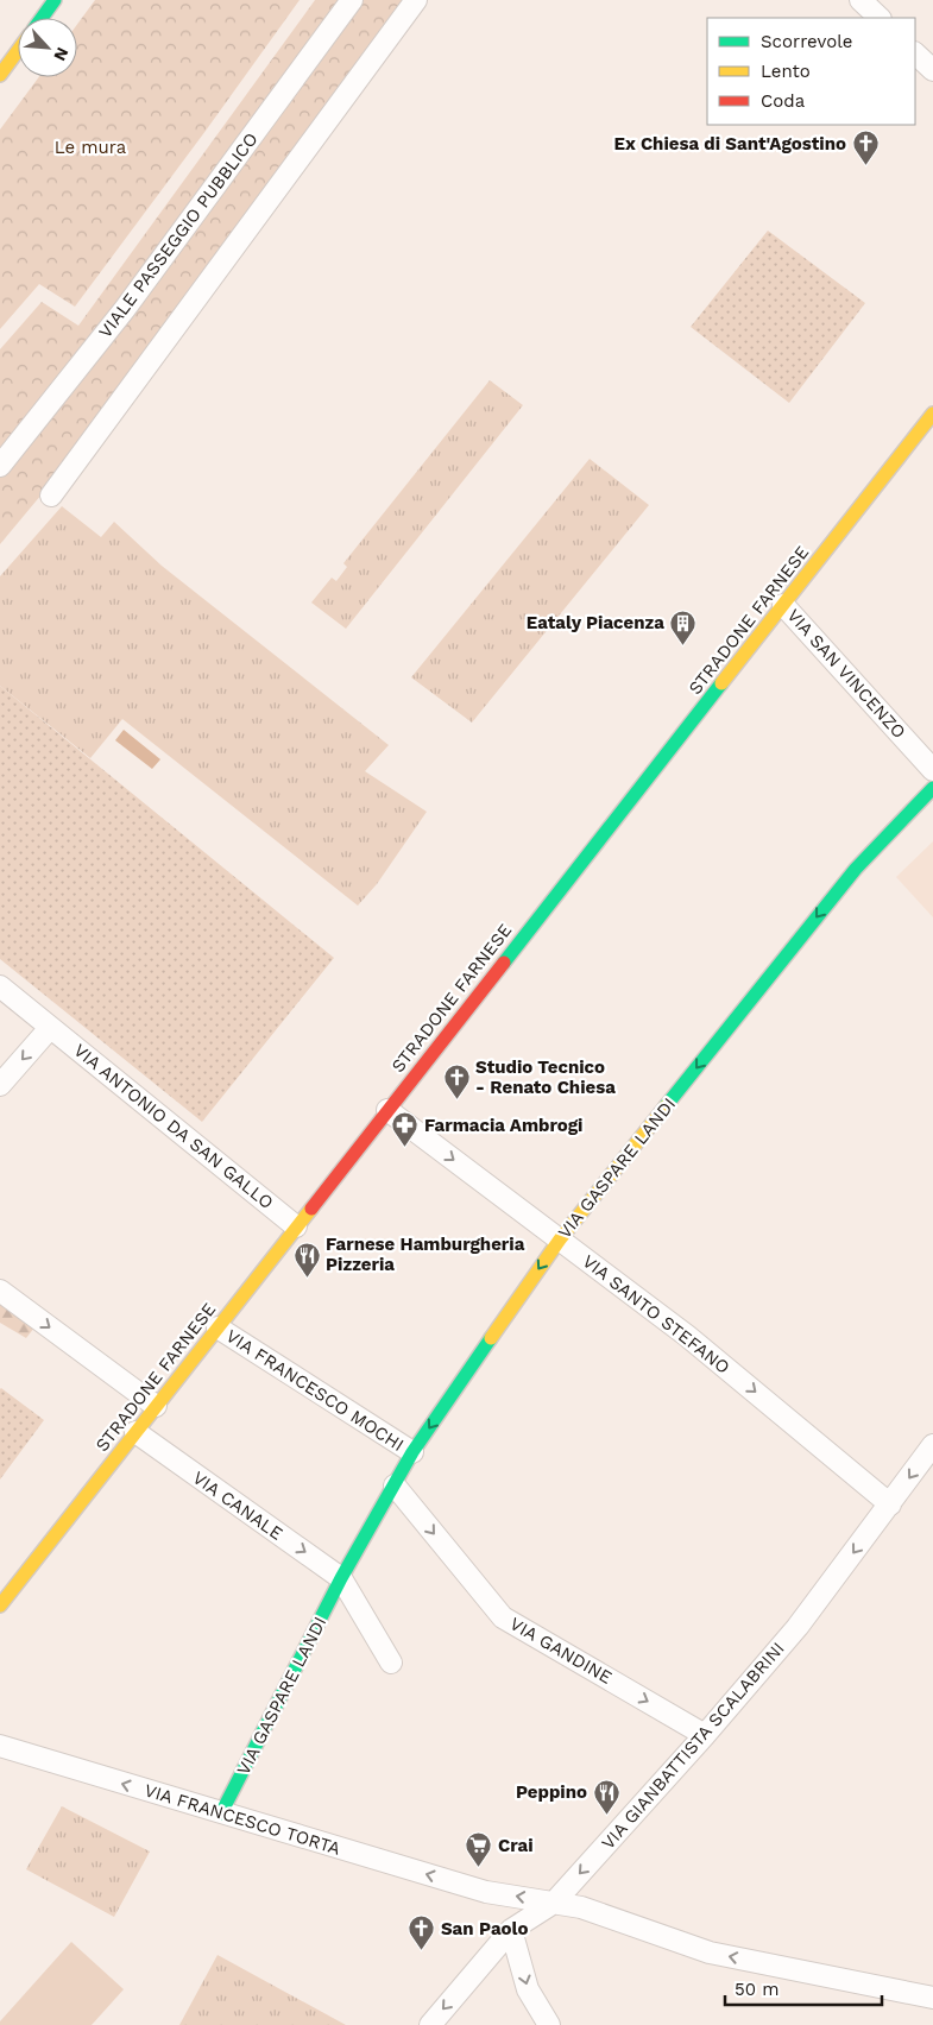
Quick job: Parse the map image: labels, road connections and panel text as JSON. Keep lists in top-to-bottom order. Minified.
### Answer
{"streets":{"street":["VIALE PASSEGGIO PUBBLICO","STRADONE FARNESE","VIA SAN VINCENZO","VIA ANTONIO DA SAN GALLO","VIA GASPARE LANDI","VIA SANTO STEFANO","VIA FRANCESCO MOCHI","VIA CANALE","VIA GANDINE","VIA GIANBATTISTA SCALABRINI","VIA FRANCESCO TORTA"]},"crossings":[["STRADONE FARNESE","VIA SAN VINCENZO"],["STRADONE FARNESE","VIA ANTONIO DA SAN GALLO"],["STRADONE FARNESE","VIA SANTO STEFANO"],["STRADONE FARNESE","VIA FRANCESCO MOCHI"],["STRADONE FARNESE","VIA CANALE"],["VIA GASPARE LANDI","VIA SANTO STEFANO"],["VIA GASPARE LANDI","VIA FRANCESCO MOCHI"],["VIA GASPARE LANDI","VIA CANALE"],["VIA GASPARE LANDI","VIA GANDINE"],["VIA GASPARE LANDI","VIA FRANCESCO TORTA"],["VIA SANTO STEFANO","VIA GIANBATTISTA SCALABRINI"],["VIA GANDINE","VIA GIANBATTISTA SCALABRINI"],["VIA GIANBATTISTA SCALABRINI","VIA FRANCESCO TORTA"]],"one_way":["VIA GASPARE LANDI","VIA SANTO STEFANO","VIA CANALE","VIA GANDINE","VIA GIANBATTISTA SCALABRINI","VIA FRANCESCO TORTA"],"parks":["Le mura"],"places":{"church":["Ex Chiesa di Sant'Agostino","Studio Tecnico - Renato Chiesa","San Paolo"],"building":["Eataly Piacenza"],"pharmacy":["Farmacia Ambrogi"],"restaurant":["Farnese Hamburgheria Pizzeria","Peppino"],"supermarket":["Crai"]},"legend":["Scorrevole","Lento","Coda"],"scale_bar":"50 m","north":"bottom right"}
